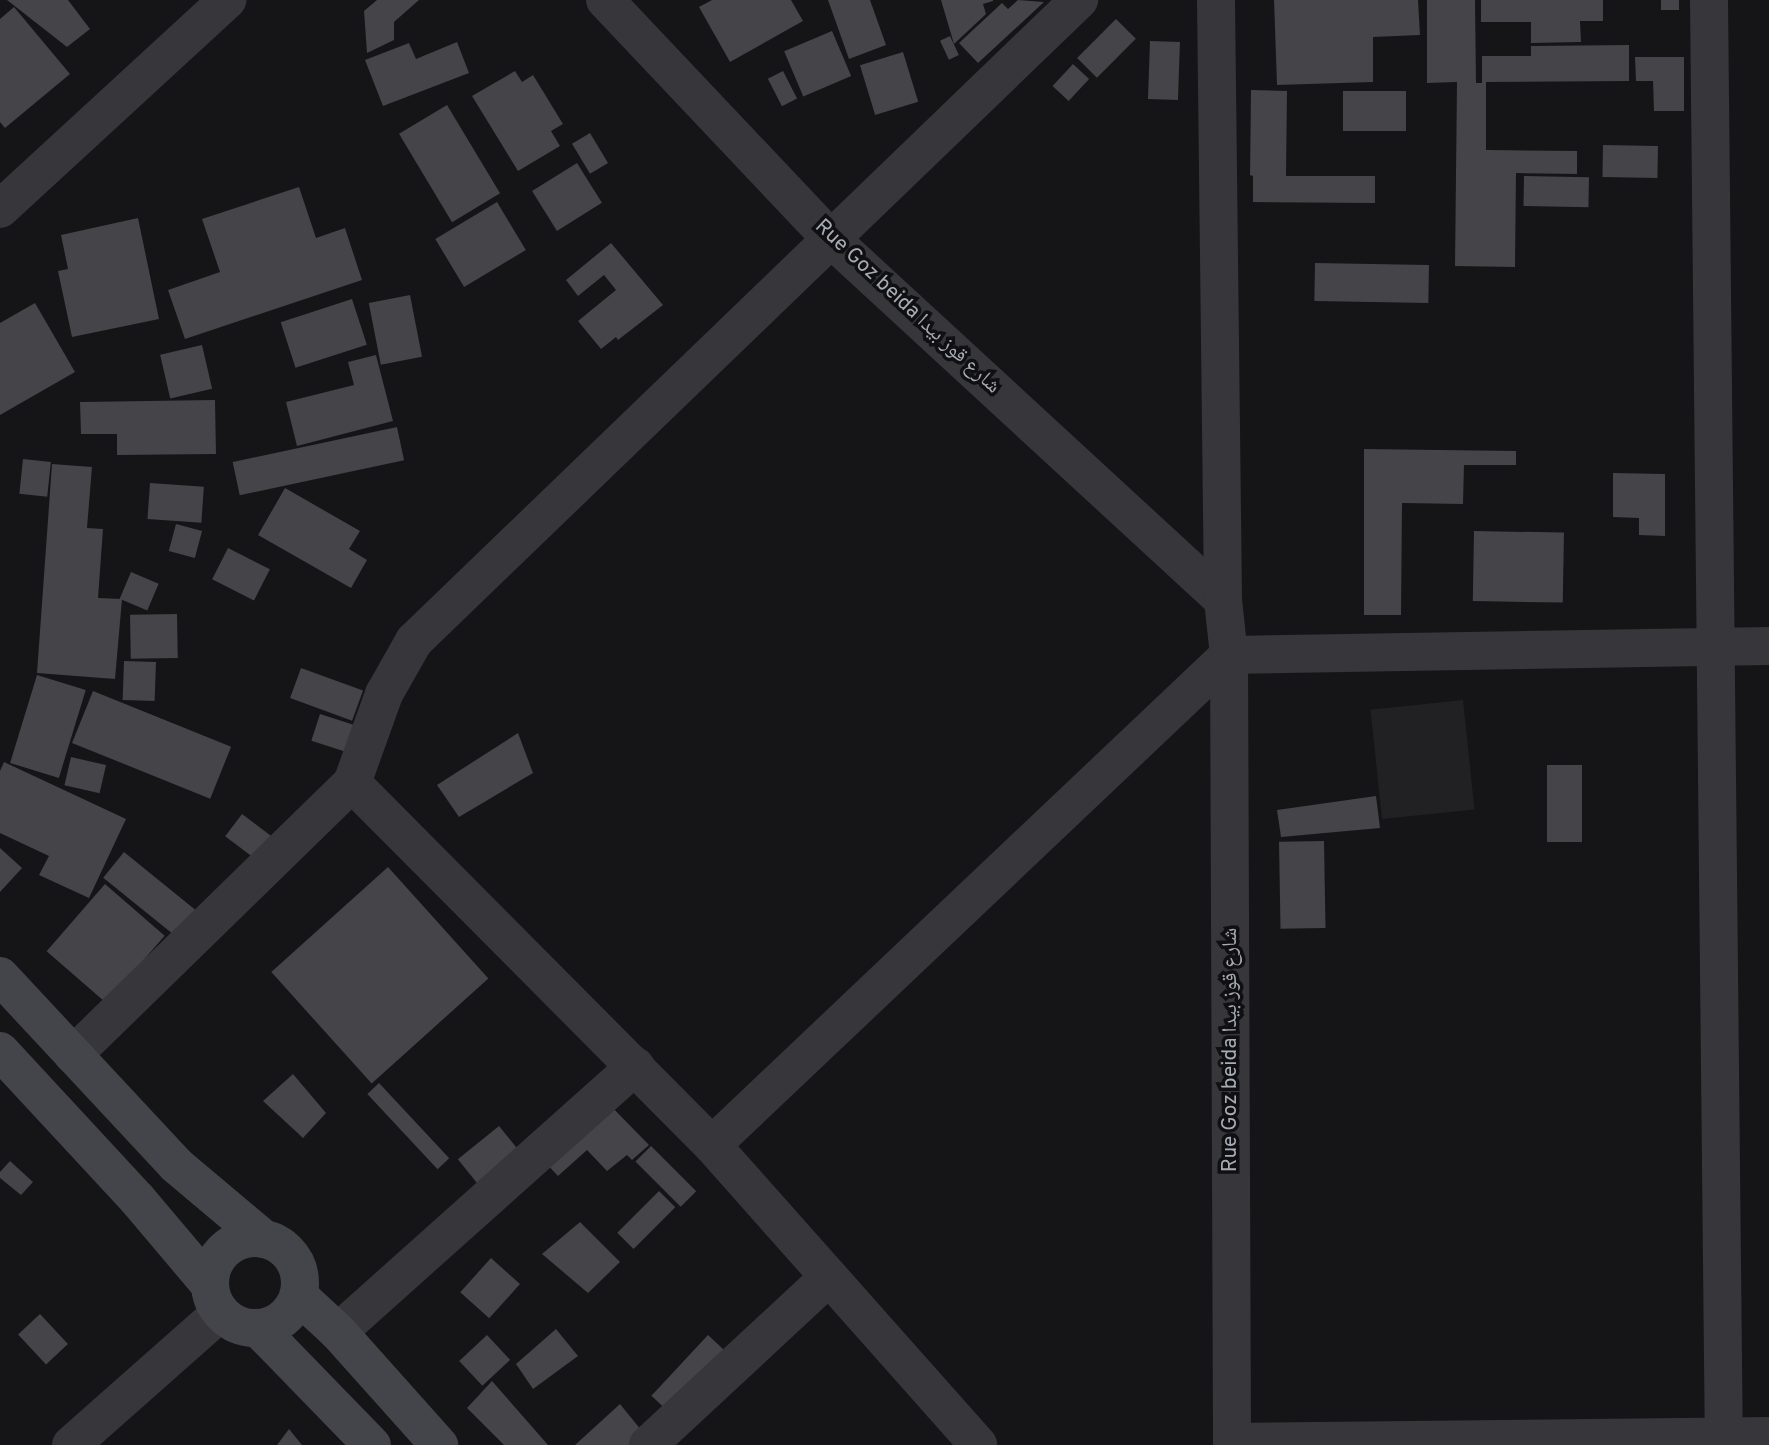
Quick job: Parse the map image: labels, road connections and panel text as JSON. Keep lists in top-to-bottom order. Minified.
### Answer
{"streets":{"street":["Rue Goz beida شارع قوز بيدا"]}}
